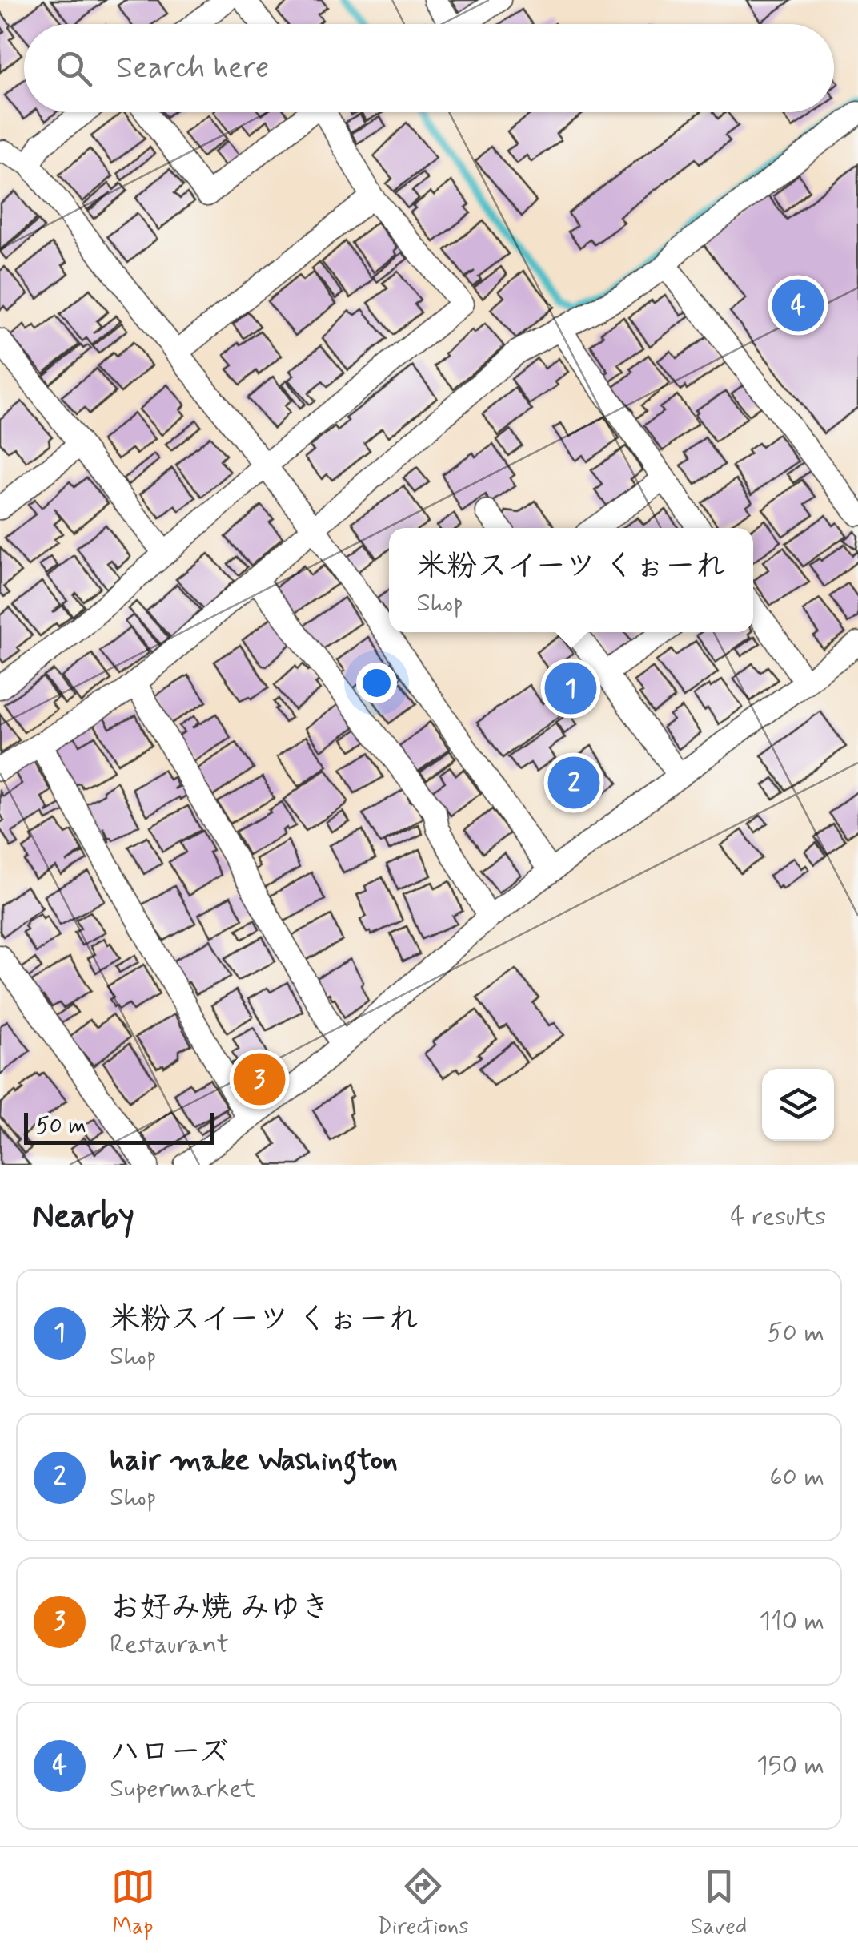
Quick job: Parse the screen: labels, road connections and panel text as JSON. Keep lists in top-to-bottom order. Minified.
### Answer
{"scale_bar":"50 m","page":{"search":"Search here","pins":["4","1","2","3"],"popup":["米粉スイーツ くぉーれ","Shop"],"scale":"50 m","heading":["Nearby","4 results"],"list":[{"mark":"1","name":"米粉スイーツ くぉーれ","note":"Shop","value":"50 m"},{"mark":"2","name":"hair make Washington","note":"Shop","value":"60 m"},{"mark":"3","name":"お好み焼 みゆき","note":"Restaurant","value":"110 m"},{"mark":"4","name":"ハローズ","note":"Supermarket","value":"150 m"}],"nav":["Map","Directions","Saved"]}}
